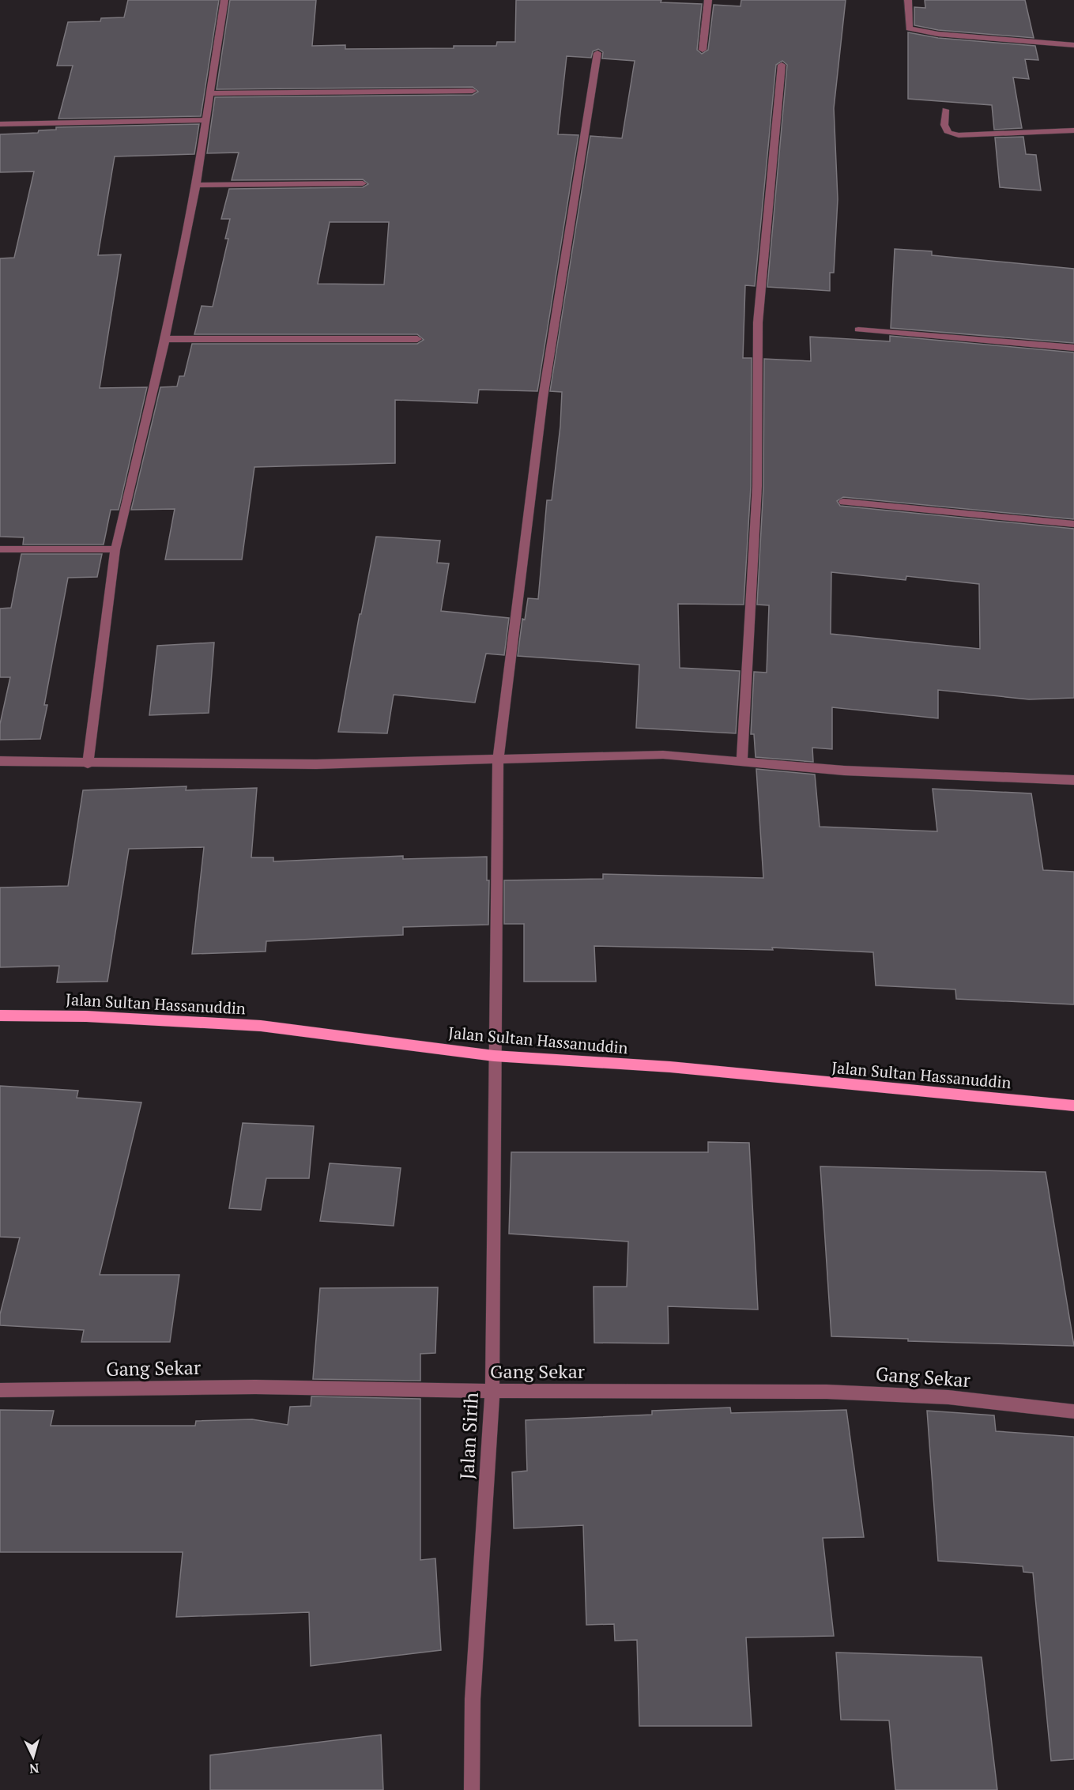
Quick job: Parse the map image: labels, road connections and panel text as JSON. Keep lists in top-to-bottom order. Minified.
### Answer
{"streets":{"main road":["Jalan Sultan Hassanuddin"],"street":["Gang Sekar","Jalan Sirih"]},"crossings":[["Jalan Sultan Hassanuddin","Jalan Sirih"],["Gang Sekar","Jalan Sirih"]],"north":"bottom"}
